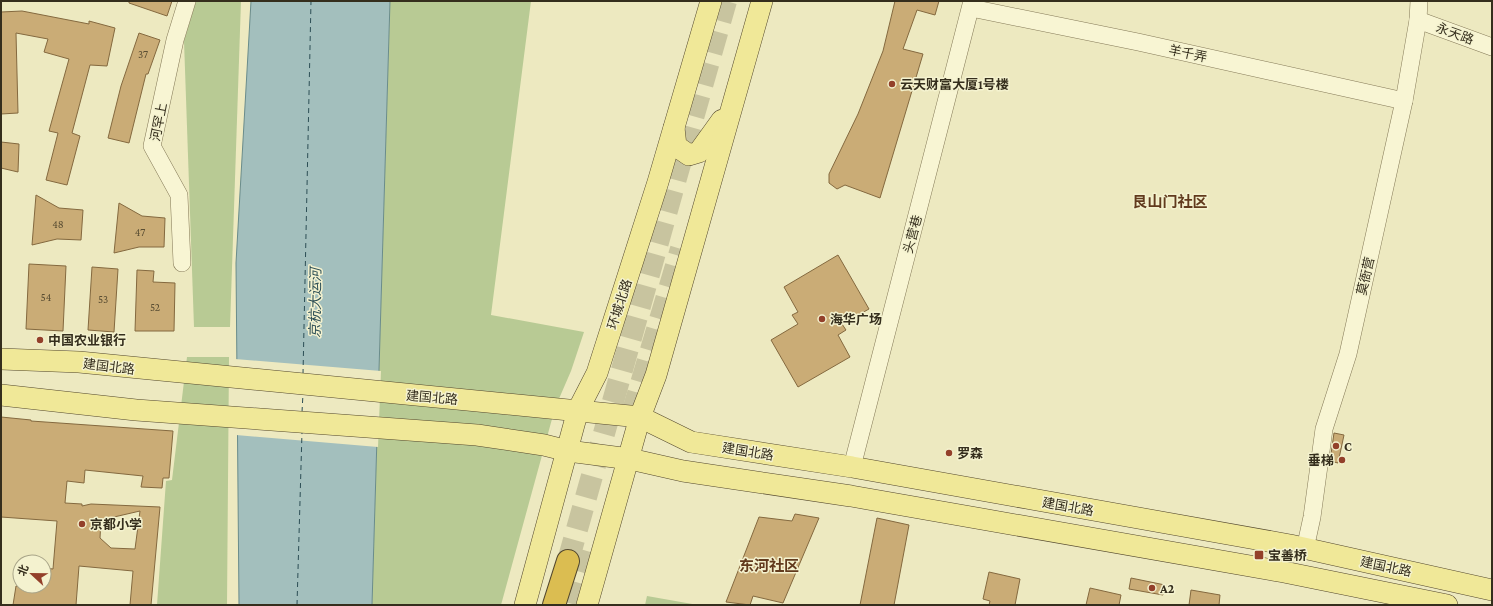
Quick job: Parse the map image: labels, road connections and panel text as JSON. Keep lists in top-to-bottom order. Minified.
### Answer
{"streets":{"main road":["环城北路","建国北路"],"street":["永天路","羊千弄","河罕上","头营巷","莫衙营"]},"crossings":[["永天路","莫衙营"],["羊千弄","头营巷"],["羊千弄","莫衙营"],["头营巷","建国北路"],["莫衙营","建国北路"],["环城北路","建国北路"]],"districts":["艮山门社区","东河社区"],"water":["京杭大运河"],"places":{"other":["云天财富大厦1号楼","海华广场","中国农业银行","C","罗森","垂梯","京都小学","A2"],"transit":["宝善桥"]},"house_numbers":["37","48","47","54","53","52"],"north":"left"}
